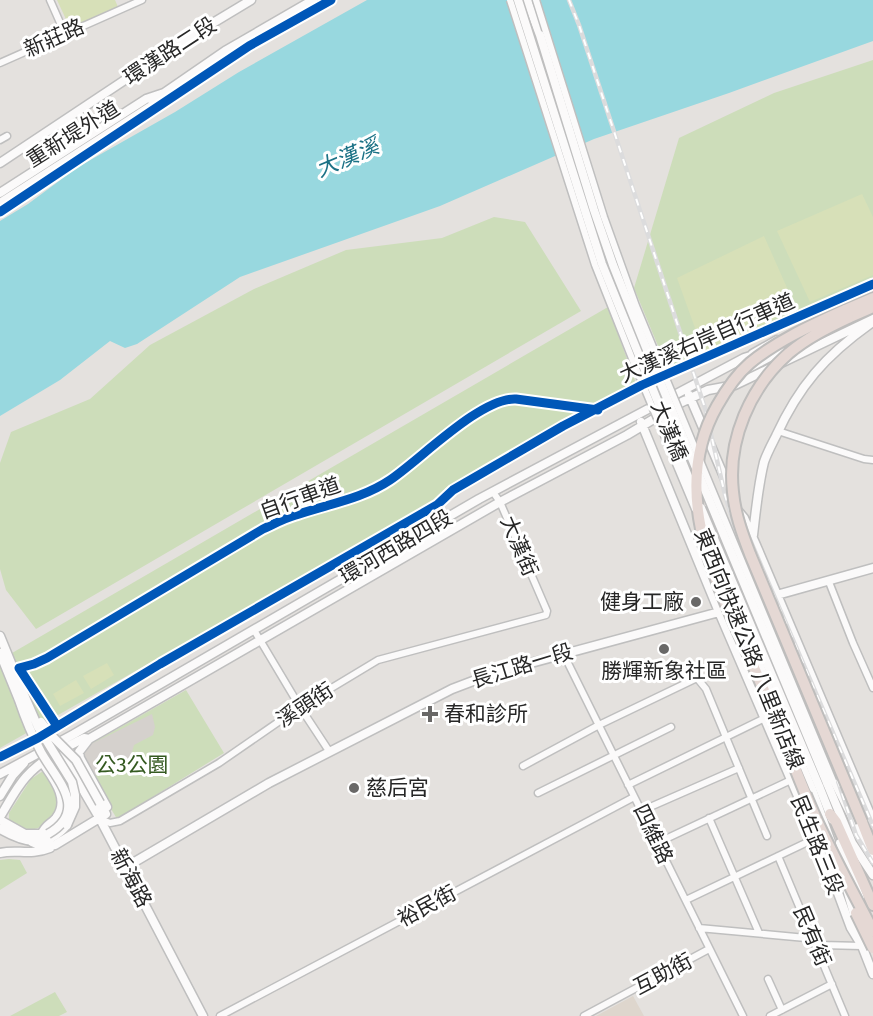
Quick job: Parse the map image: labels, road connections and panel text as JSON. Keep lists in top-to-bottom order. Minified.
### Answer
{"streets":{"highway":["東西向快速公路 八里新店線"],"street":["新莊路","環漢路二段","重新堤外道","大漢橋","大漢街","環河西路四段","長江路一段","溪頭街","四維路","民生路三段","新海路","裕民街","民有街","互助街"],"cycle path":["大漢溪右岸自行車道","自行車道"]},"crossings":[["大漢橋","民生路三段"],["大漢街","環河西路四段"],["大漢街","溪頭街"],["環河西路四段","東西向快速公路 八里新店線"],["環河西路四段","民生路三段"],["環河西路四段","新海路"],["長江路一段","四維路"],["長江路一段","民生路三段"],["長江路一段","新海路"],["溪頭街","新海路"],["四維路","裕民街"],["四維路","互助街"]],"water":["大漢溪"],"parks":["公3公園"],"places":{"other":["健身工廠","勝輝新象社區","慈后宮"],"health":["春和診所"]}}
